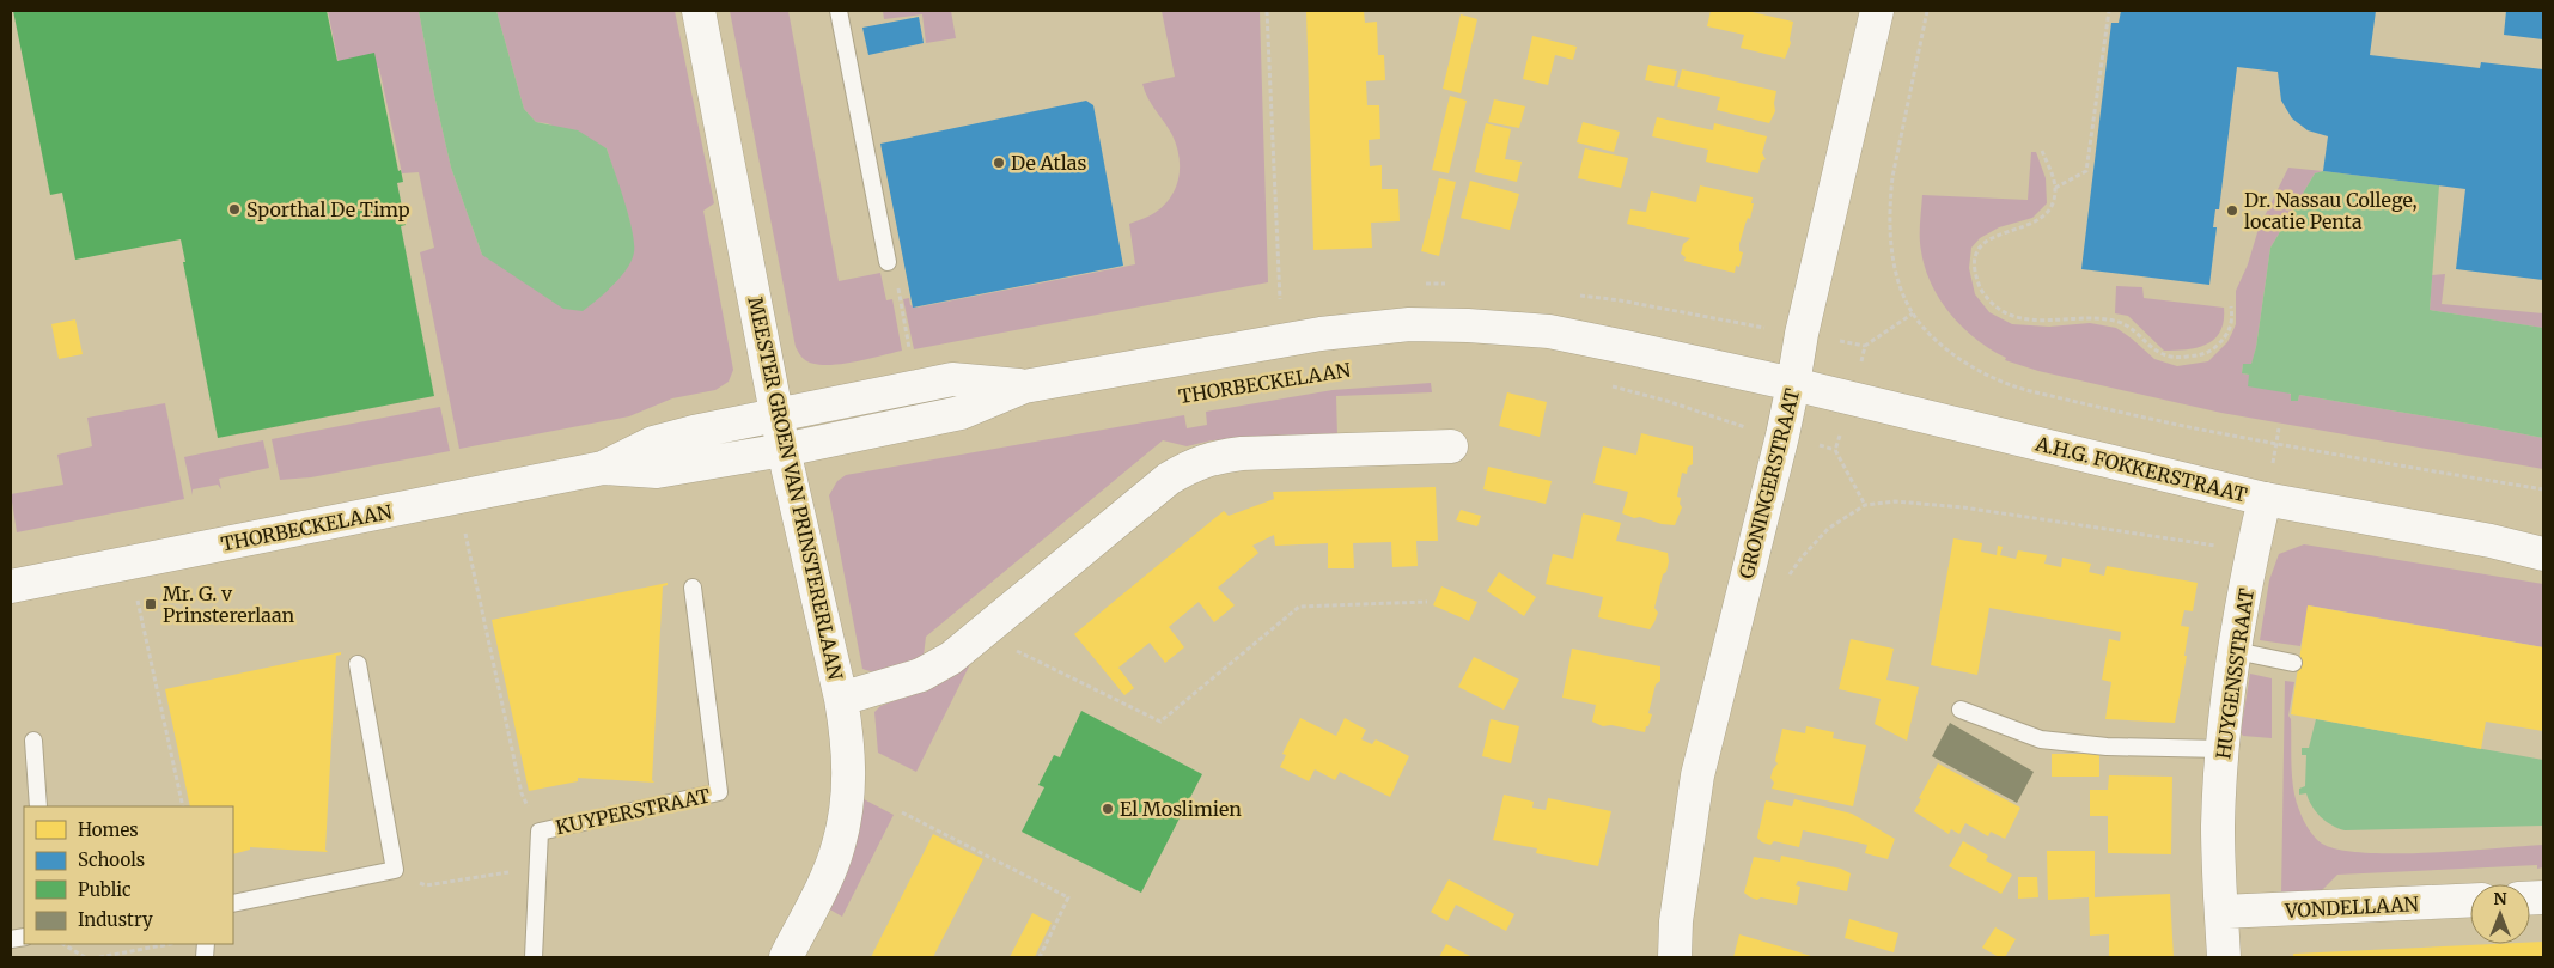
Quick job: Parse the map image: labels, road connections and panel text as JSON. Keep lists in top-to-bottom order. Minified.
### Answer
{"streets":{"street":["THORBECKELAAN","A.H.G. FOKKERSTRAAT","GRONINGERSTRAAT","MEESTER GROEN VAN PRINSTERERLAAN","HUYGENSSTRAAT","VONDELLAAN"],"lane":["KUYPERSTRAAT"]},"crossings":[["THORBECKELAAN","A.H.G. FOKKERSTRAAT"],["THORBECKELAAN","GRONINGERSTRAAT"],["THORBECKELAAN","MEESTER GROEN VAN PRINSTERERLAAN"],["A.H.G. FOKKERSTRAAT","GRONINGERSTRAAT"],["A.H.G. FOKKERSTRAAT","HUYGENSSTRAAT"],["HUYGENSSTRAAT","VONDELLAAN"]],"places":{"other":["De Atlas","Sporthal De Timp","Dr. Nassau College, locatie Penta","El Moslimien"],"transit":["Mr. G. v Prinstererlaan"]},"legend":["Homes","Schools","Public","Industry"],"north":"top"}
